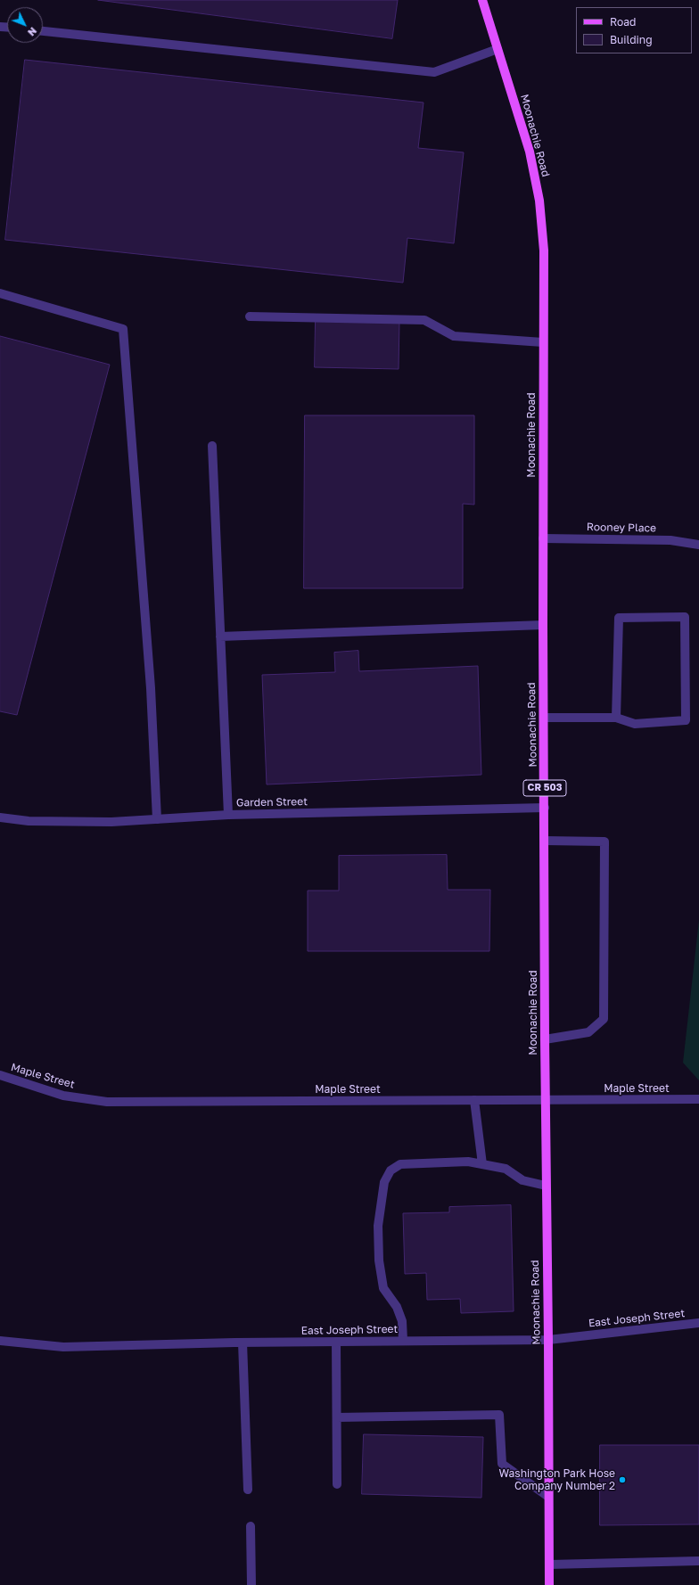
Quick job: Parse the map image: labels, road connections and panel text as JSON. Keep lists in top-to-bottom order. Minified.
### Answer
{"streets":{"main road":["Moonachie Road","CR 503"],"street":["Rooney Place","Garden Street","Maple Street","East Joseph Street"]},"crossings":[["Moonachie Road","Rooney Place"],["Moonachie Road","Garden Street"],["Moonachie Road","Maple Street"],["Moonachie Road","East Joseph Street"]],"places":["Washington Park Hose Company Number 2"],"legend":["Road","Building"],"north":"bottom right"}
